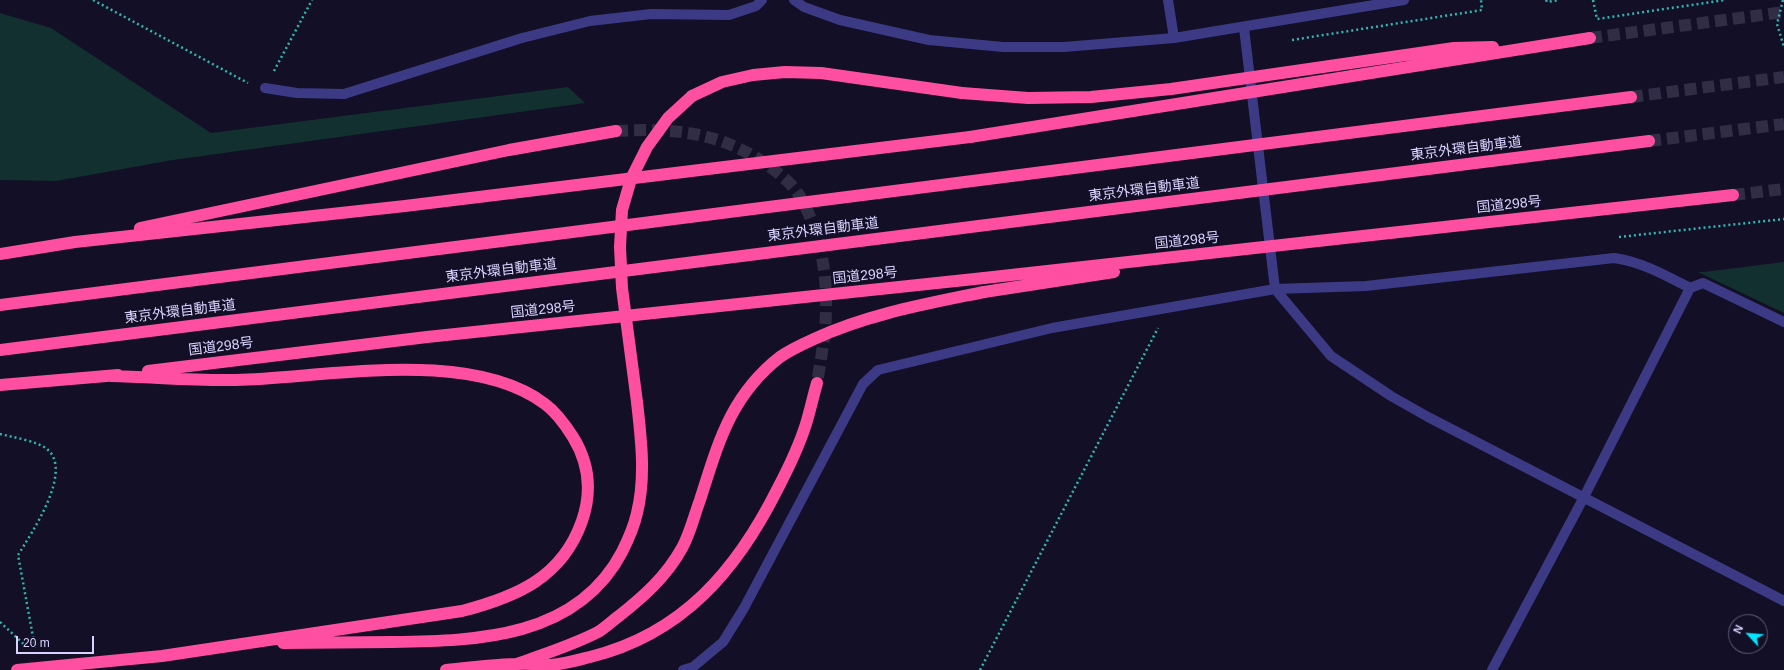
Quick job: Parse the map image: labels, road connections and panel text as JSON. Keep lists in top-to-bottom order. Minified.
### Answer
{"streets":{"highway":["東京外環自動車道","国道298号"]},"scale_bar":"20 m","north":"top left"}
